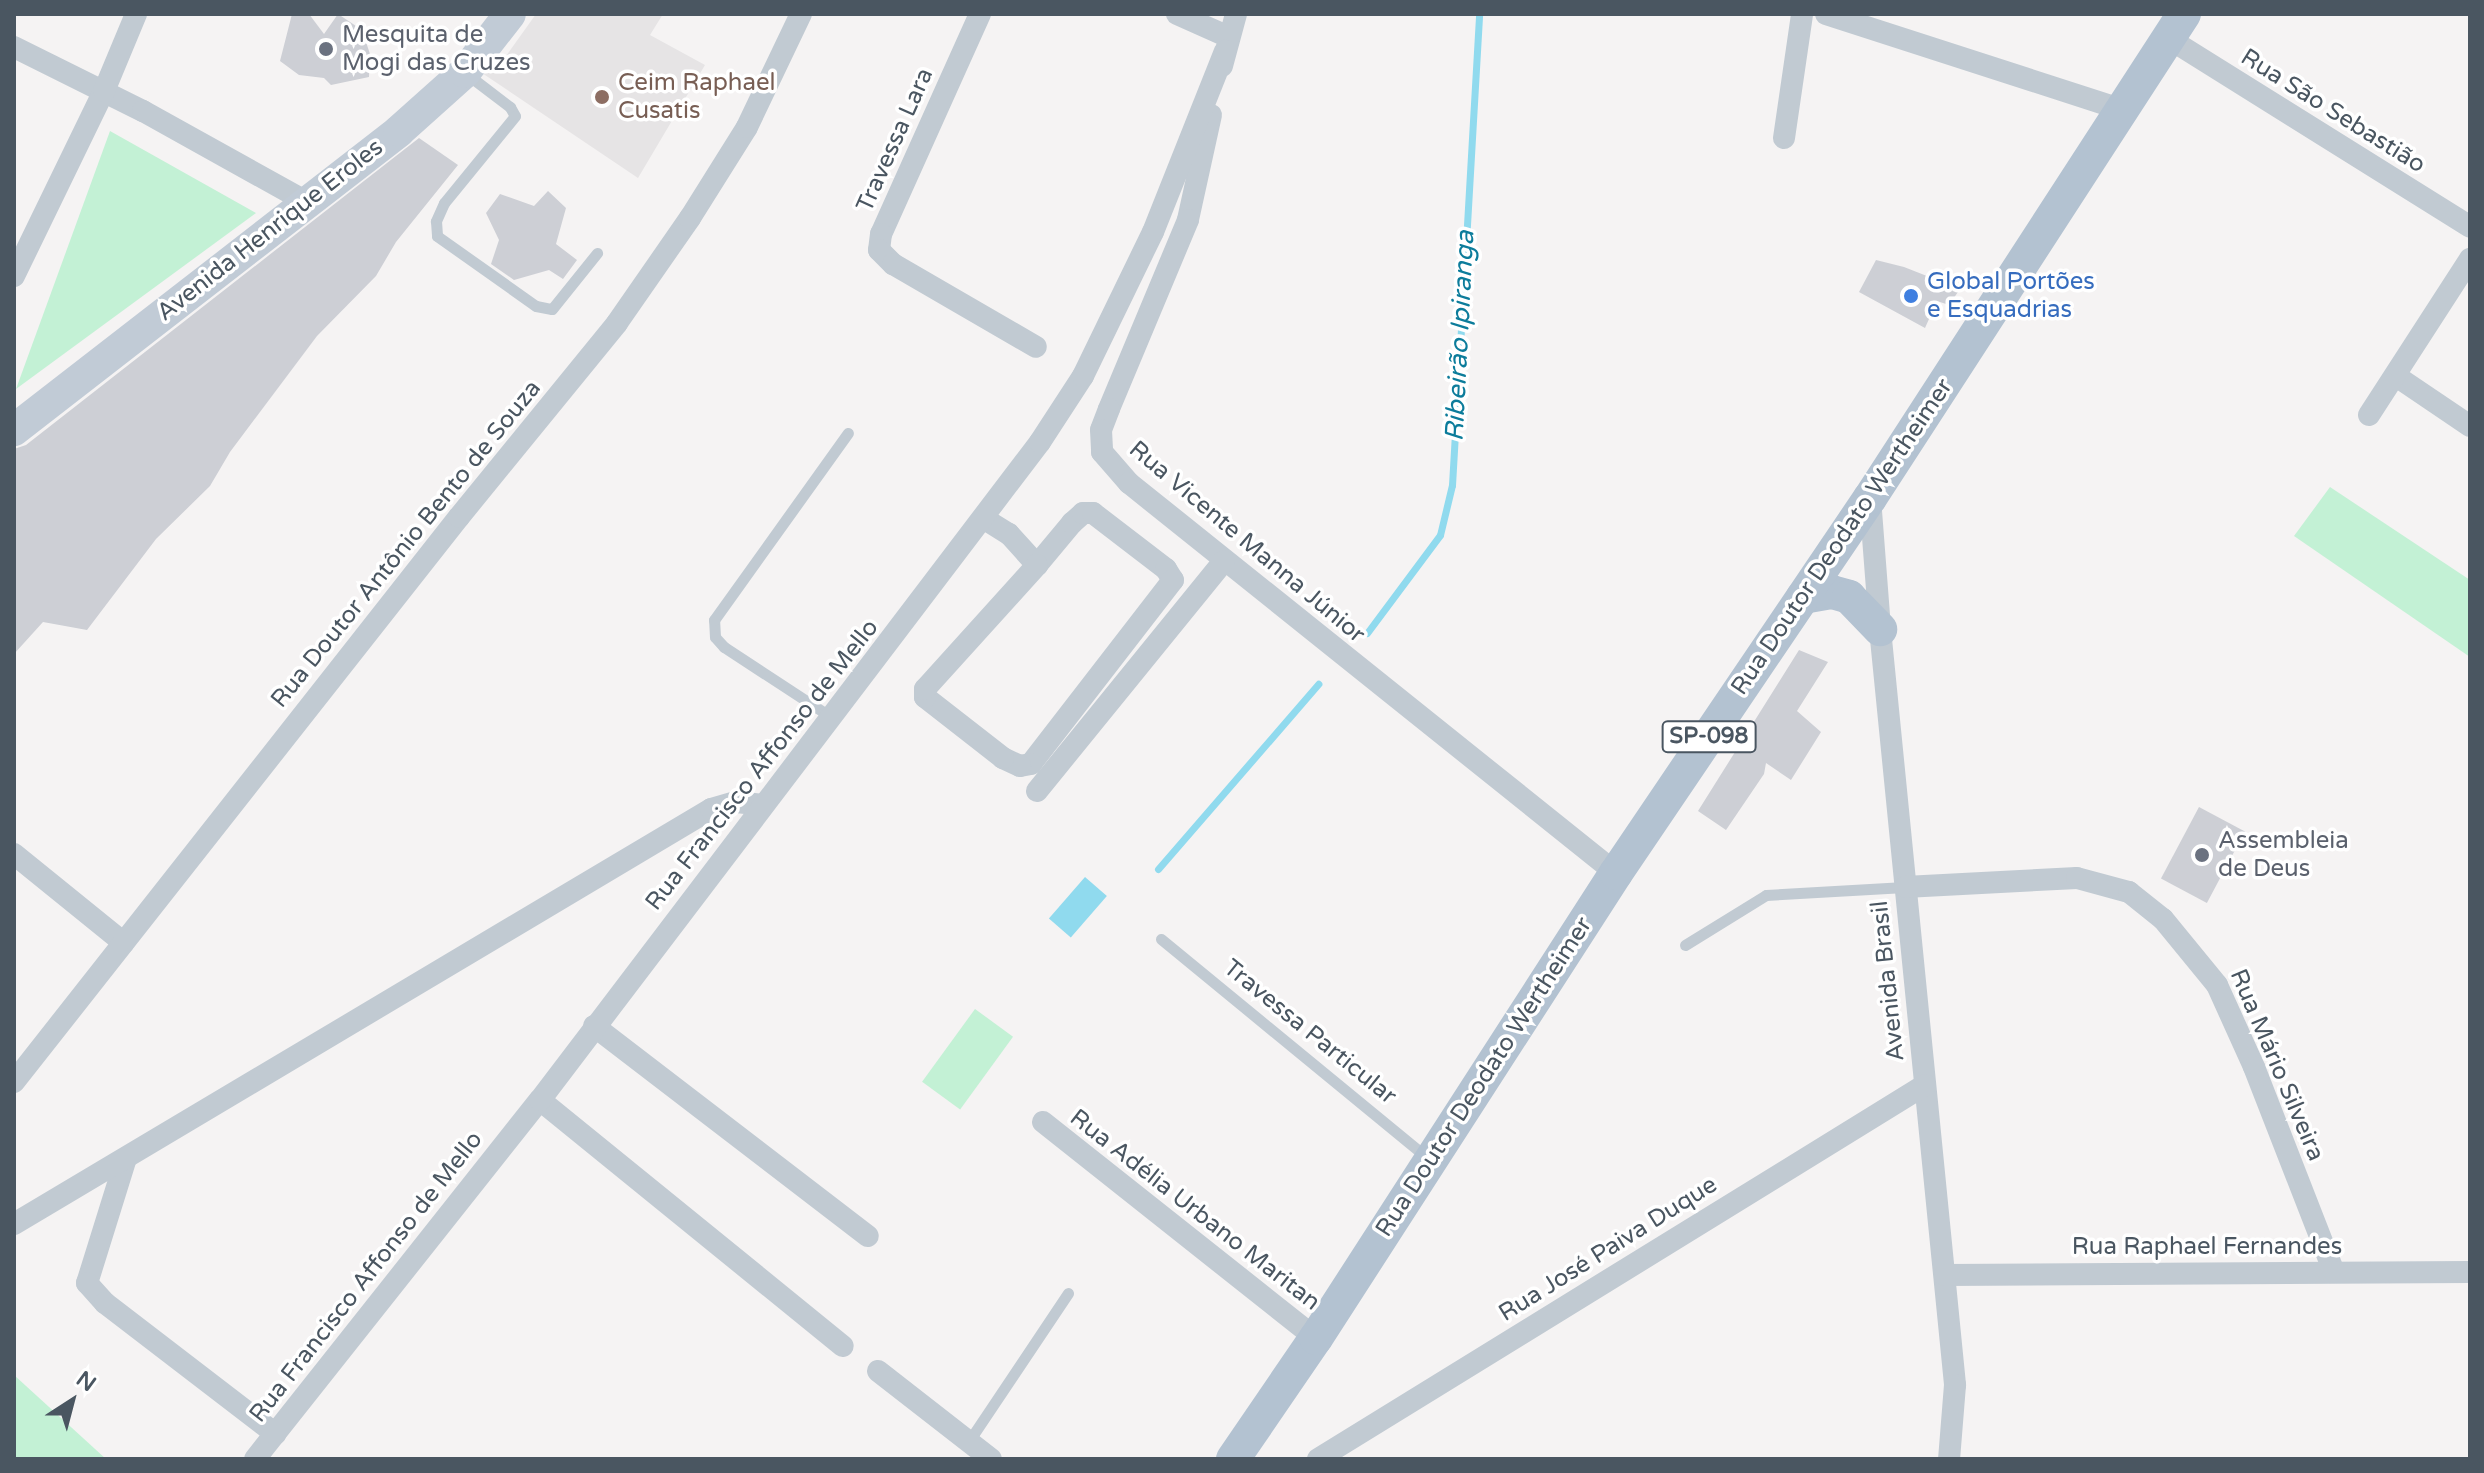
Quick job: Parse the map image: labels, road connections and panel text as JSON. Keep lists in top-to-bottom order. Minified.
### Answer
{"streets":{"main road":["Avenida Henrique Eroles","Rua Doutor Deodato Wertheimer","SP-098"],"street":["Rua São Sebastião","Travessa Lara","Rua Vicente Manna Júnior","Rua Doutor Antônio Bento de Souza","Rua Francisco Affonso de Mello","Avenida Brasil","Rua Mário Silveira","Rua Adélia Urbano Maritan","Rua Raphael Fernandes","Rua José Paiva Duque"],"lane":["Travessa Particular"]},"crossings":[["Rua São Sebastião","Rua Doutor Deodato Wertheimer"],["Rua Doutor Deodato Wertheimer","Rua Vicente Manna Júnior"],["Rua Doutor Deodato Wertheimer","Avenida Brasil"],["Rua Doutor Deodato Wertheimer","Travessa Particular"],["Rua Doutor Deodato Wertheimer","Rua Adélia Urbano Maritan"],["Rua Vicente Manna Júnior","Rua Francisco Affonso de Mello"],["Avenida Brasil","Rua Mário Silveira"],["Avenida Brasil","Rua Raphael Fernandes"],["Avenida Brasil","Rua José Paiva Duque"],["Rua Mário Silveira","Rua Raphael Fernandes"]],"water":["Ribeirão Ipiranga"],"places":["Mesquita de Mogi das Cruzes","Ceim Raphael Cusatis","Global Portões e Esquadrias","Assembleia de Deus"],"north":"top right"}
